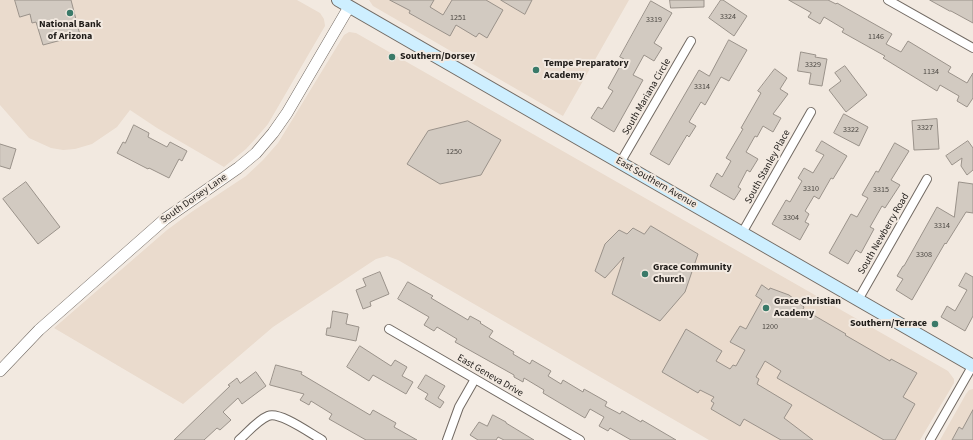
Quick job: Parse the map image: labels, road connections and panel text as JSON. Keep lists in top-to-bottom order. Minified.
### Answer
{"streets":{"main road":["East Southern Avenue"],"street":["South Mariana Circle","South Stanley Place","South Dorsey Lane","South Newberry Road","East Geneva Drive"]},"crossings":[["South Mariana Circle","East Southern Avenue"],["South Stanley Place","East Southern Avenue"],["East Southern Avenue","South Dorsey Lane"],["East Southern Avenue","South Newberry Road"]],"places":["National Bank of Arizona","Southern/Dorsey","Tempe Preparatory Academy","Grace Community Church","Grace Christian Academy","Southern/Terrace"],"house_numbers":["3324","1251","3319","1146","3329","1134","3314","3327","3322","1250","3310","3315","3304","3314","3308","1200"]}
